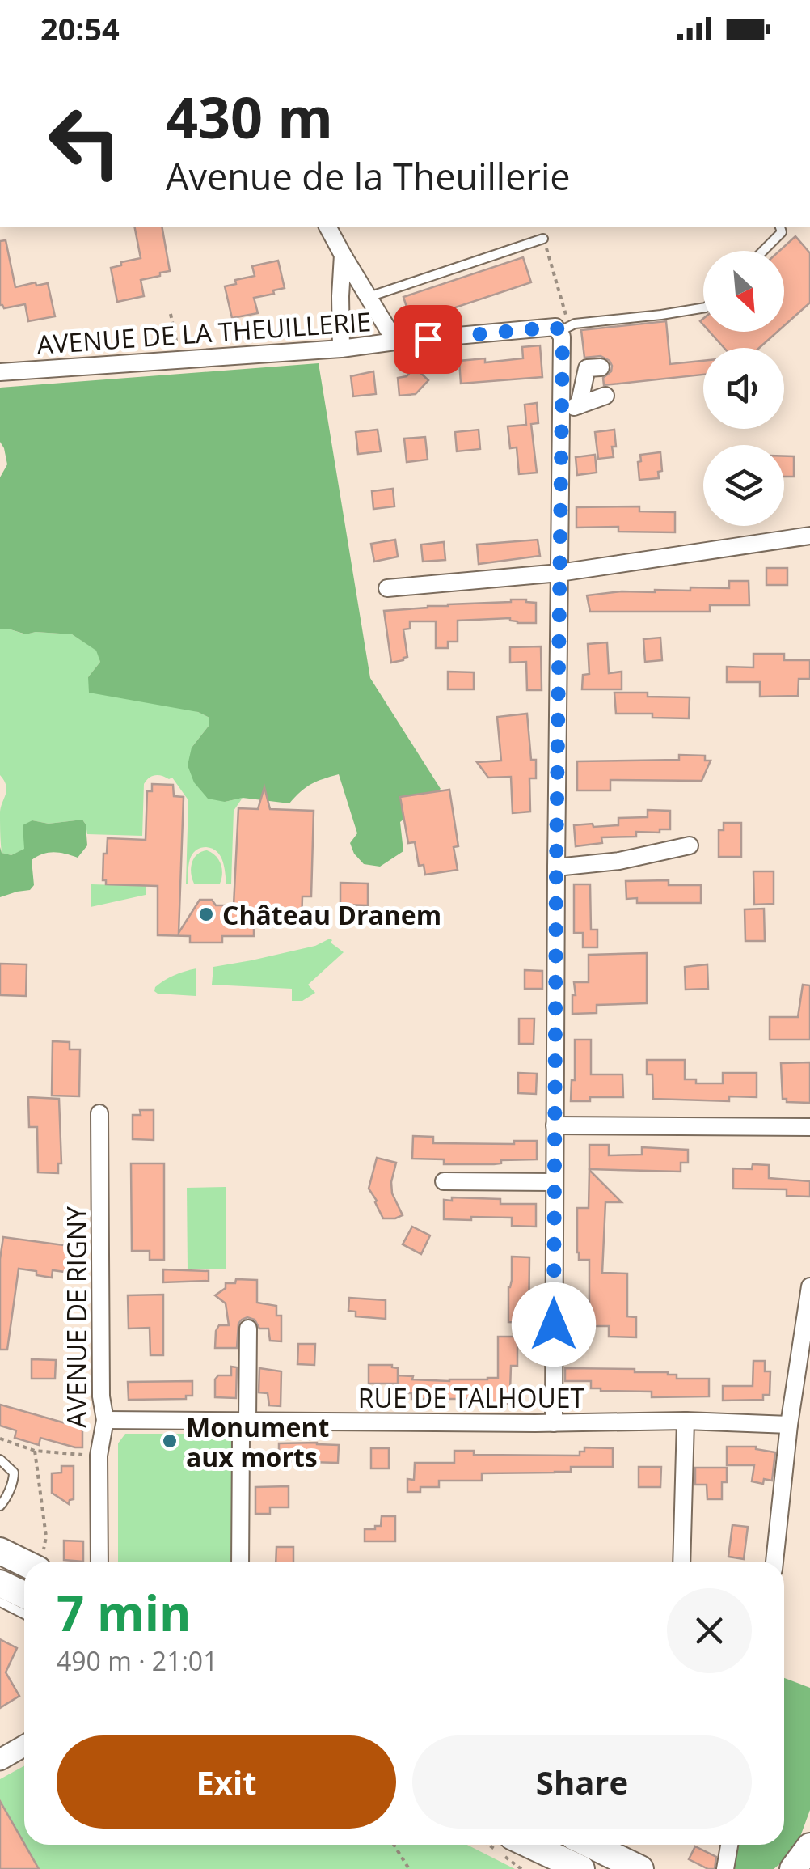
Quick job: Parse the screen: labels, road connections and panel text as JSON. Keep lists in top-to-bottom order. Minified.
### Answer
{"streets":{"street":["AVENUE DE LA THEUILLERIE","AVENUE DE RIGNY","RUE DE TALHOUET"]},"crossings":[["AVENUE DE RIGNY","RUE DE TALHOUET"]],"places":["Château Dranem","Monument aux morts"],"north":"bottom right","page":{"status":"20:54","turn":["430 m","Avenue de la Theuillerie"],"heading":["7 min","490 m · 21:01"],"buttons":["Exit","Share"]}}
